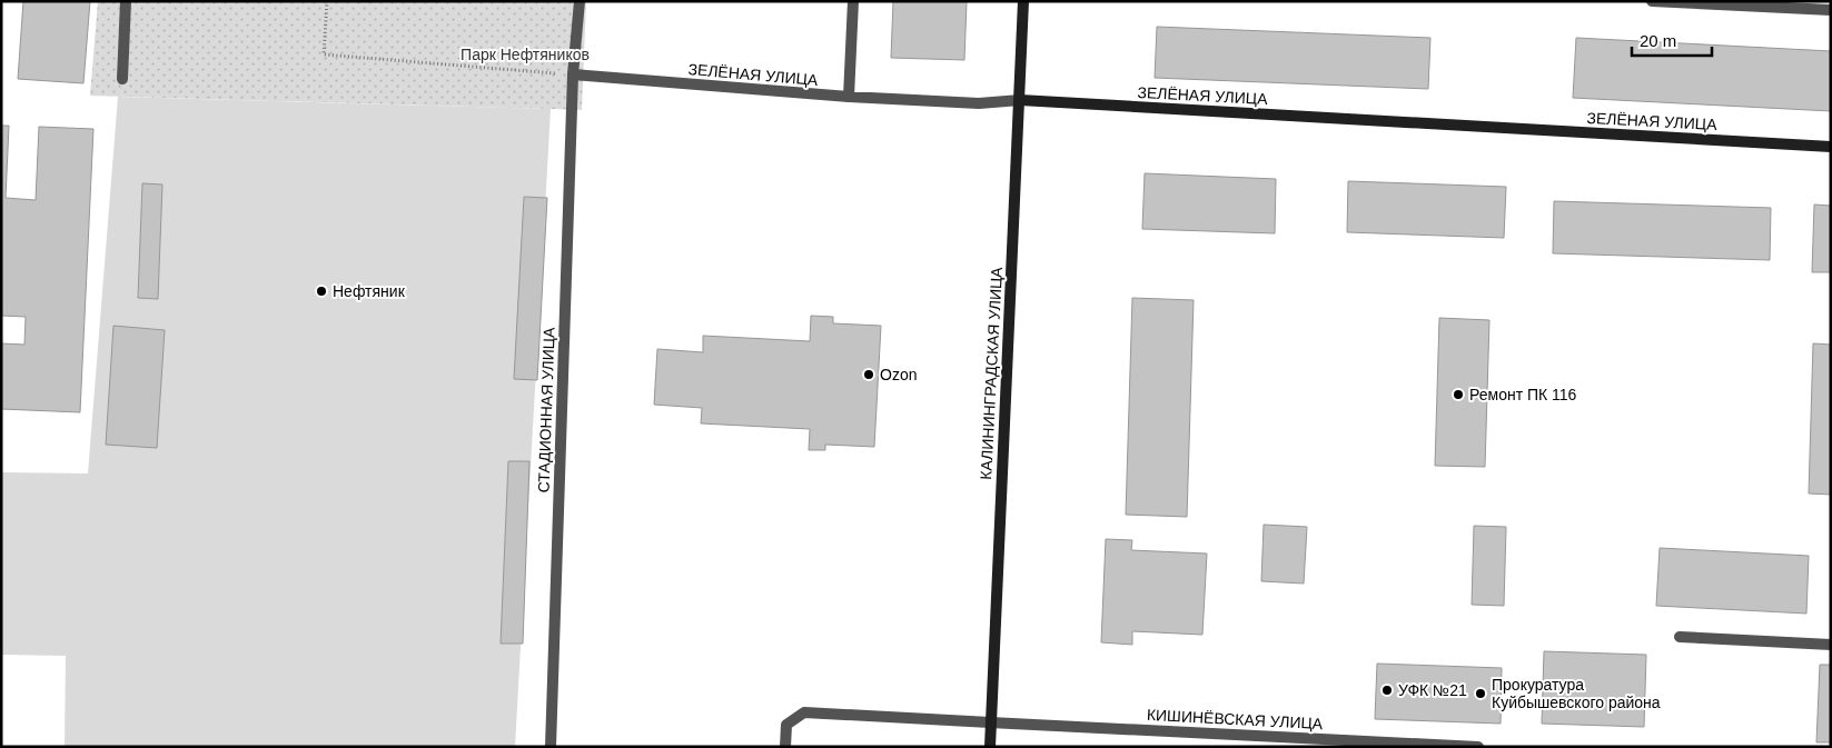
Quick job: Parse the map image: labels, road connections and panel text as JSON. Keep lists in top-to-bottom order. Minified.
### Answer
{"streets":{"street":["ЗЕЛЁНАЯ УЛИЦА","КАЛИНИНГРАДСКАЯ УЛИЦА","СТАДИОННАЯ УЛИЦА","КИШИНЁВСКАЯ УЛИЦА"]},"crossings":[["ЗЕЛЁНАЯ УЛИЦА","КАЛИНИНГРАДСКАЯ УЛИЦА"],["ЗЕЛЁНАЯ УЛИЦА","СТАДИОННАЯ УЛИЦА"],["КАЛИНИНГРАДСКАЯ УЛИЦА","КИШИНЁВСКАЯ УЛИЦА"]],"parks":["Парк Нефтяников"],"places":["Нефтяник","Ozon","Ремонт ПК 116","УФК №21","Прокуратура Куйбышевского района"],"scale_bar":"20 m"}
